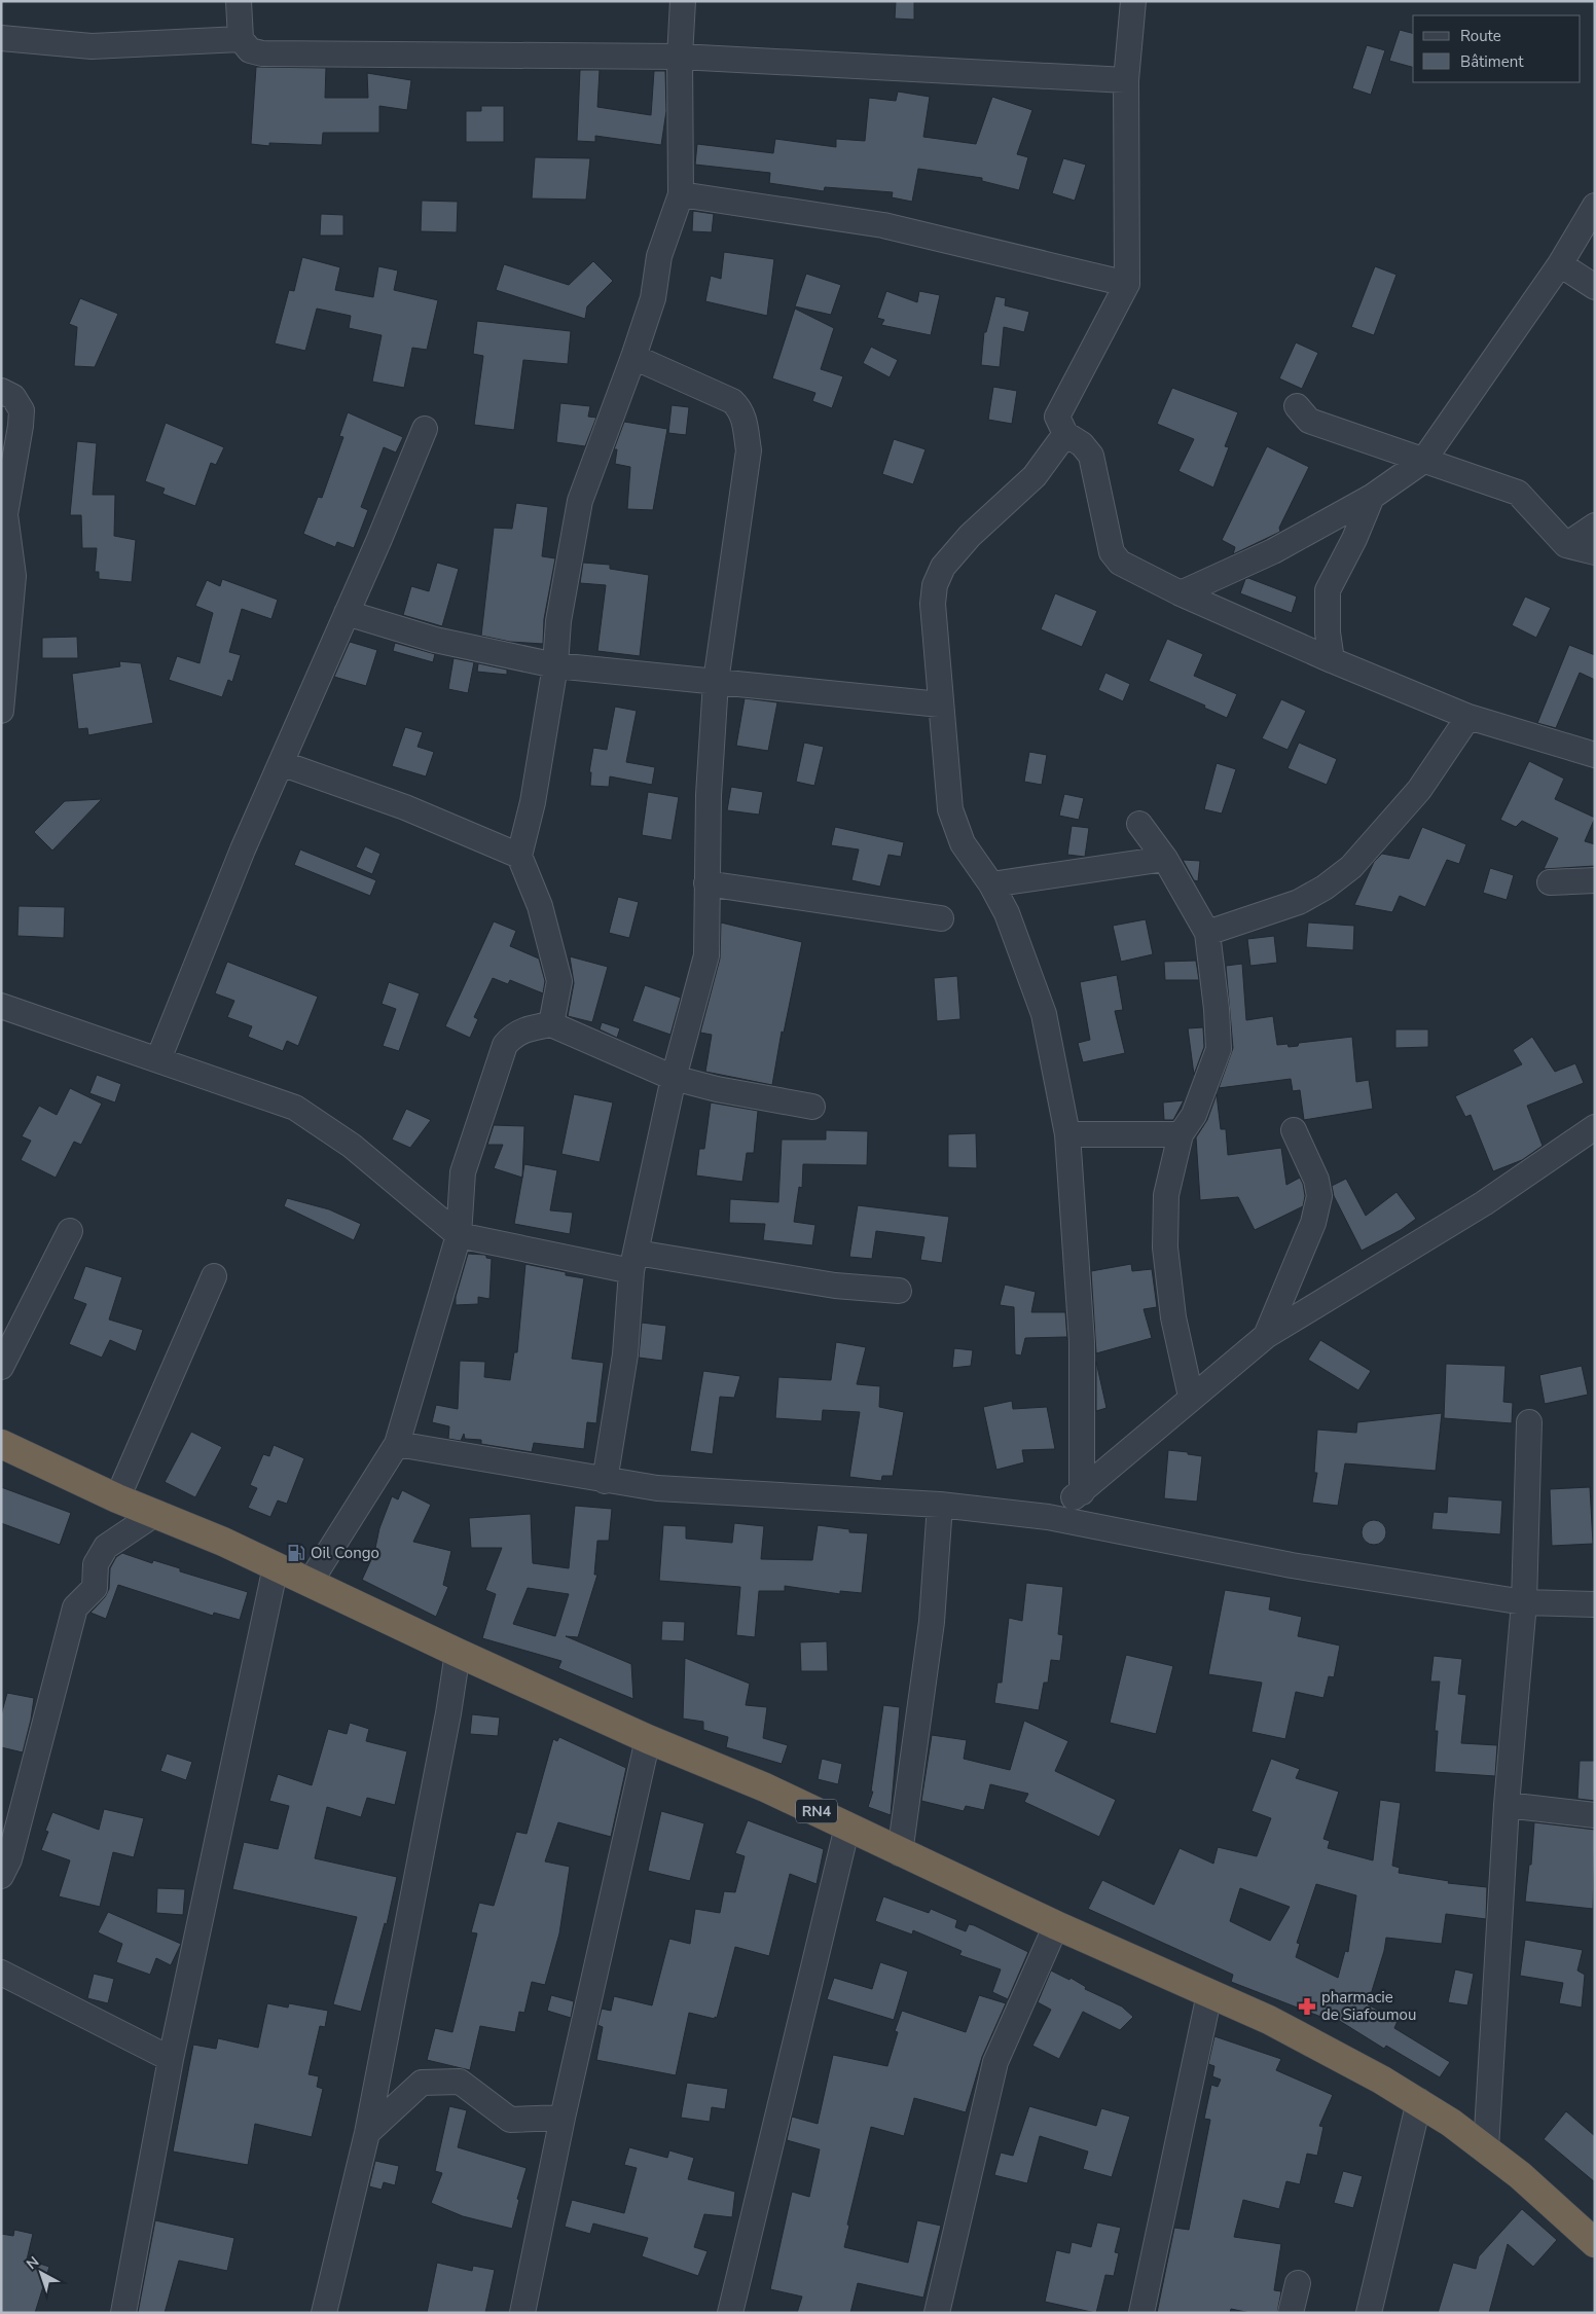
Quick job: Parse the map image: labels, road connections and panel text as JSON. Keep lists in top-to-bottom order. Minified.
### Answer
{"streets":{"highway":["RN4"]},"places":{"fuel station":["Oil Congo"],"pharmacy":["pharmacie de Siafoumou"]},"legend":["Route","Bâtiment"],"north":"top left"}
